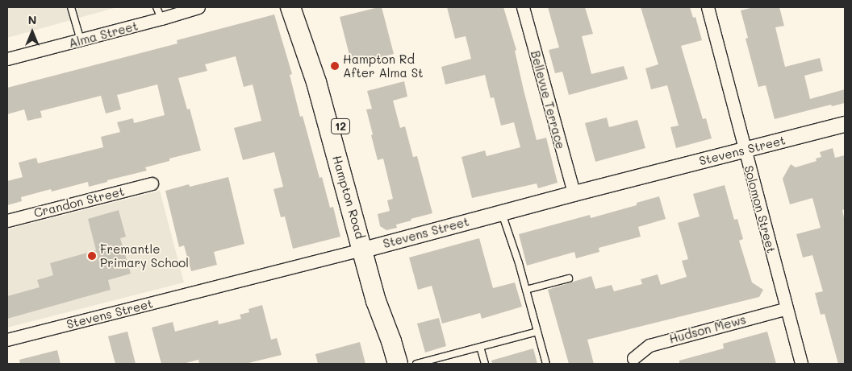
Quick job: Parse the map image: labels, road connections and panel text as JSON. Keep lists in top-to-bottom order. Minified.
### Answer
{"streets":{"main road":["12","Hampton Road"],"street":["Alma Street","Bellevue Terrace","Stevens Street","Crandon Street","Solomon Street","Hudson Mews"]},"crossings":[["Bellevue Terrace","Stevens Street"],["Stevens Street","Hampton Road"],["Stevens Street","Solomon Street"],["Solomon Street","Hudson Mews"]],"places":["Hampton Rd After Alma St","Fremantle Primary School"],"north":"top"}
